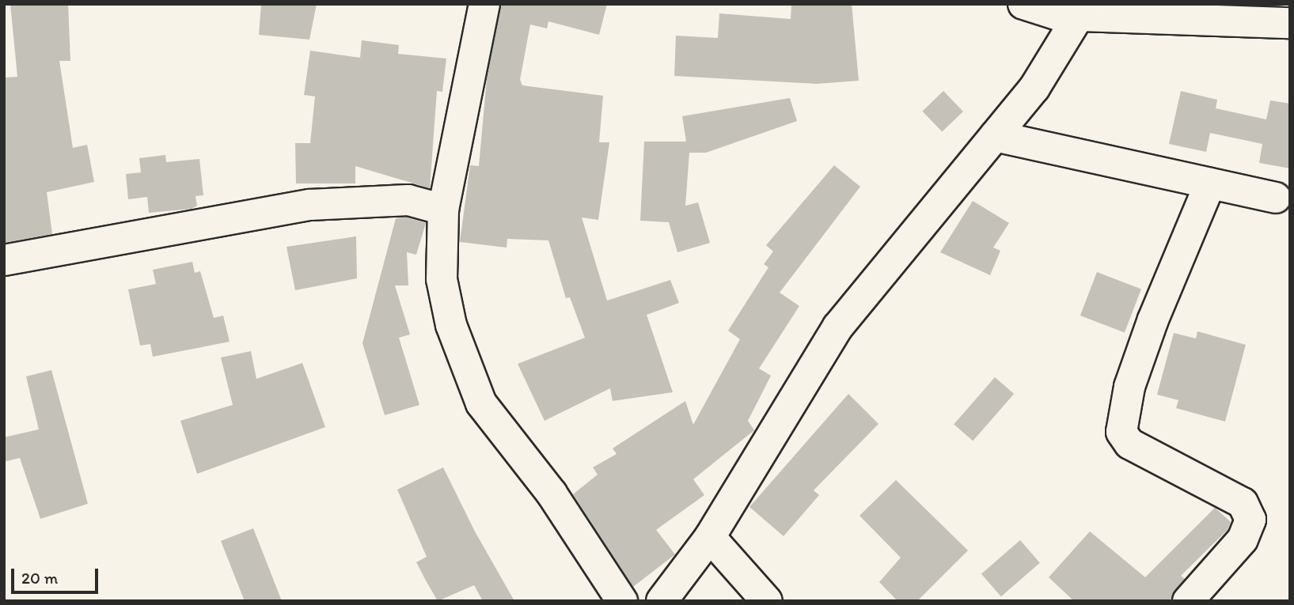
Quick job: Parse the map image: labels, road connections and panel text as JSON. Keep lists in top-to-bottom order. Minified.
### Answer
{"scale_bar":"20 m"}
